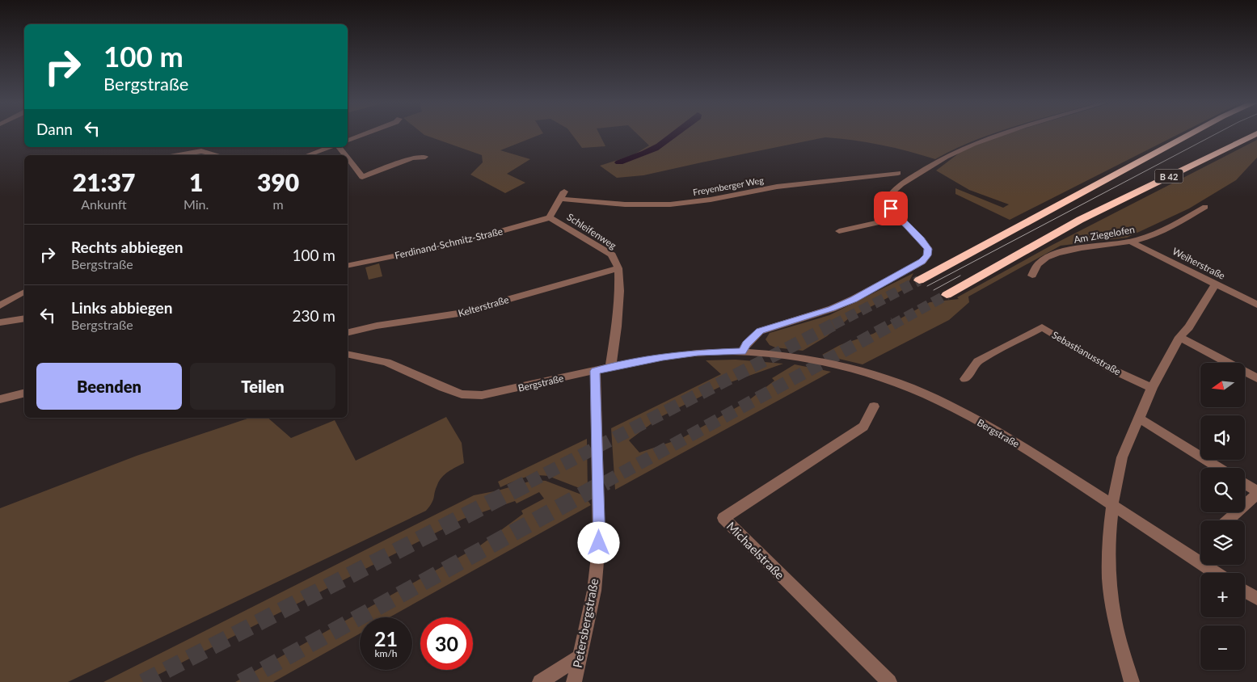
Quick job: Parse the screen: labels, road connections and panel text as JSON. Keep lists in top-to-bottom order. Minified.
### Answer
{"streets":{"highway":["B 42"],"street":["Freyenberger Weg","Schleifenweg","Am Ziegelofen","Ferdinand-Schmitz-Straße","Weiherstraße","Kelterstraße","Sebastianusstraße","Bergstraße","Michaelstraße","Petersbergstraße"]},"crossings":[["Freyenberger Weg","Schleifenweg"],["Schleifenweg","Ferdinand-Schmitz-Straße"],["Schleifenweg","Kelterstraße"],["Am Ziegelofen","Weiherstraße"],["Bergstraße","Petersbergstraße"]],"north":"left","page":{"turn":["100 m","Bergstraße"],"then":"Dann","eta":["21:37","Ankunft","1","Min.","390","m"],"list":[{"name":"Rechts abbiegen","note":"Bergstraße","value":"100 m"},{"name":"Links abbiegen","note":"Bergstraße","value":"230 m"}],"buttons":["Beenden","Teilen"],"map_buttons":["+","−"],"speed":"21 km/h","limit":"30"}}
